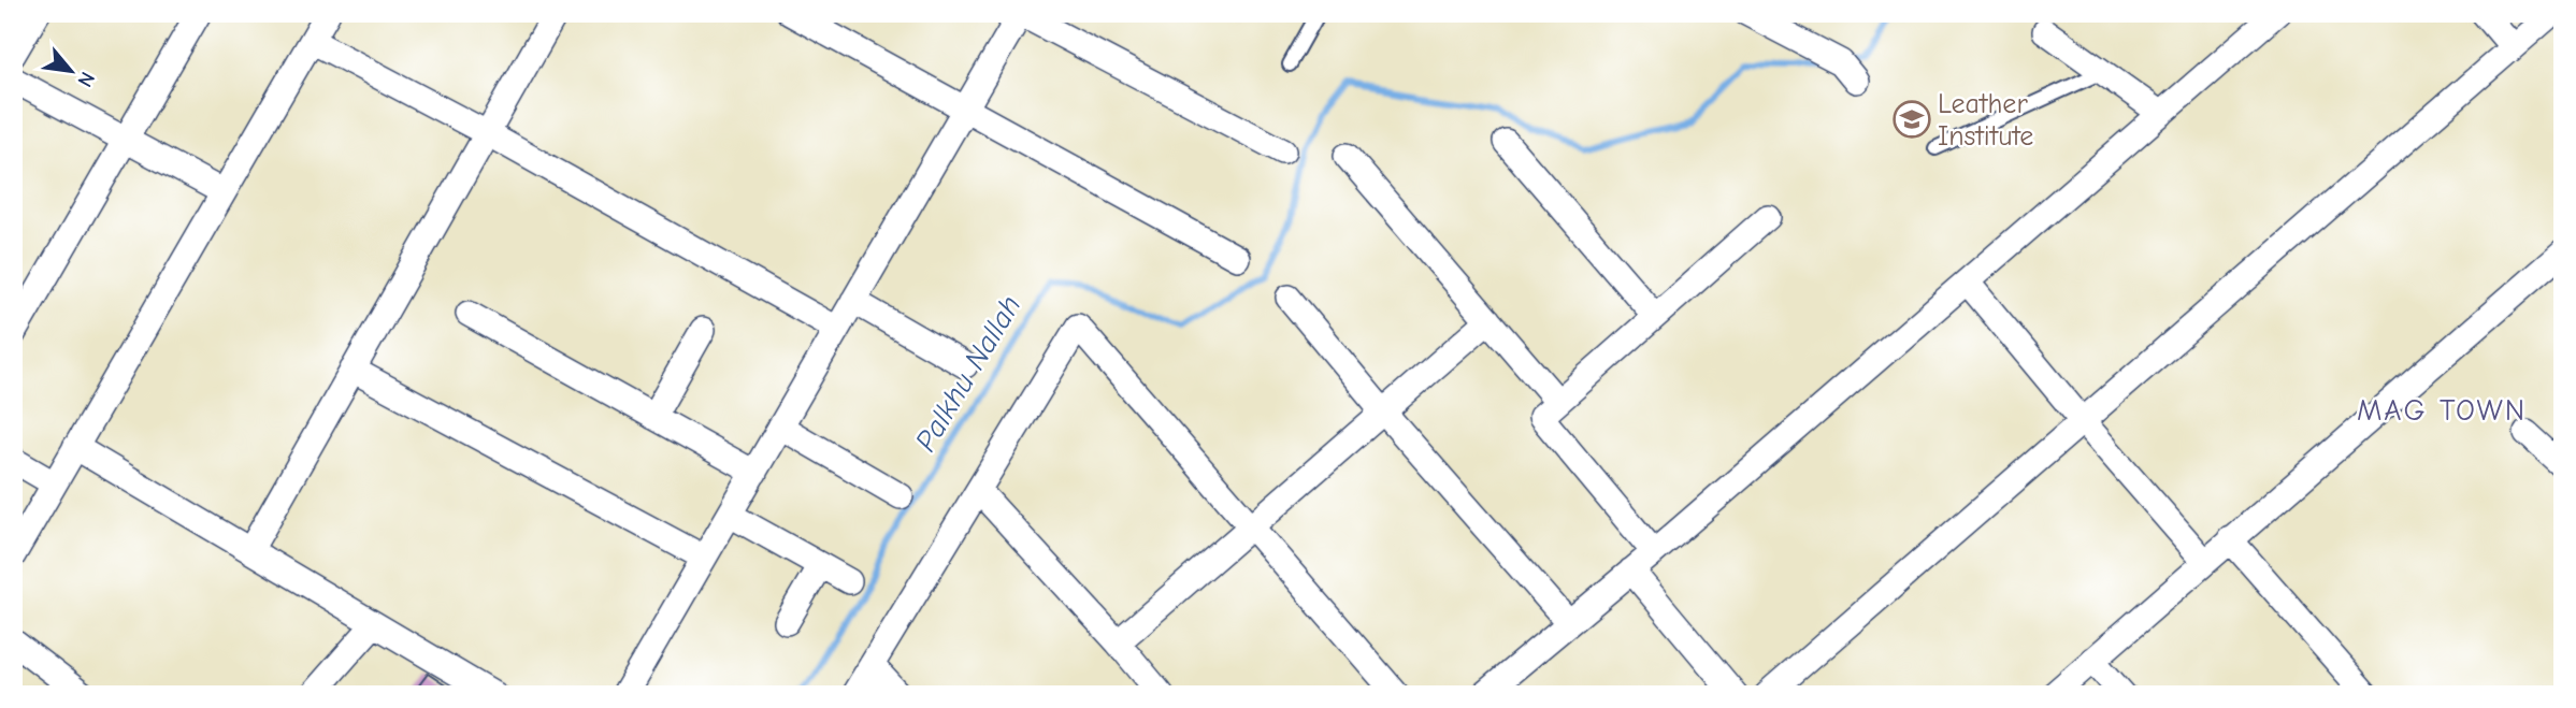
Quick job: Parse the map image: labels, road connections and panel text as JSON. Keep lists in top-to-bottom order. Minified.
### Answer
{"districts":["MAG TOWN"],"water":["Palkhu Nallah"],"places":{"school or university":["Leather Institute"]},"north":"bottom right"}
